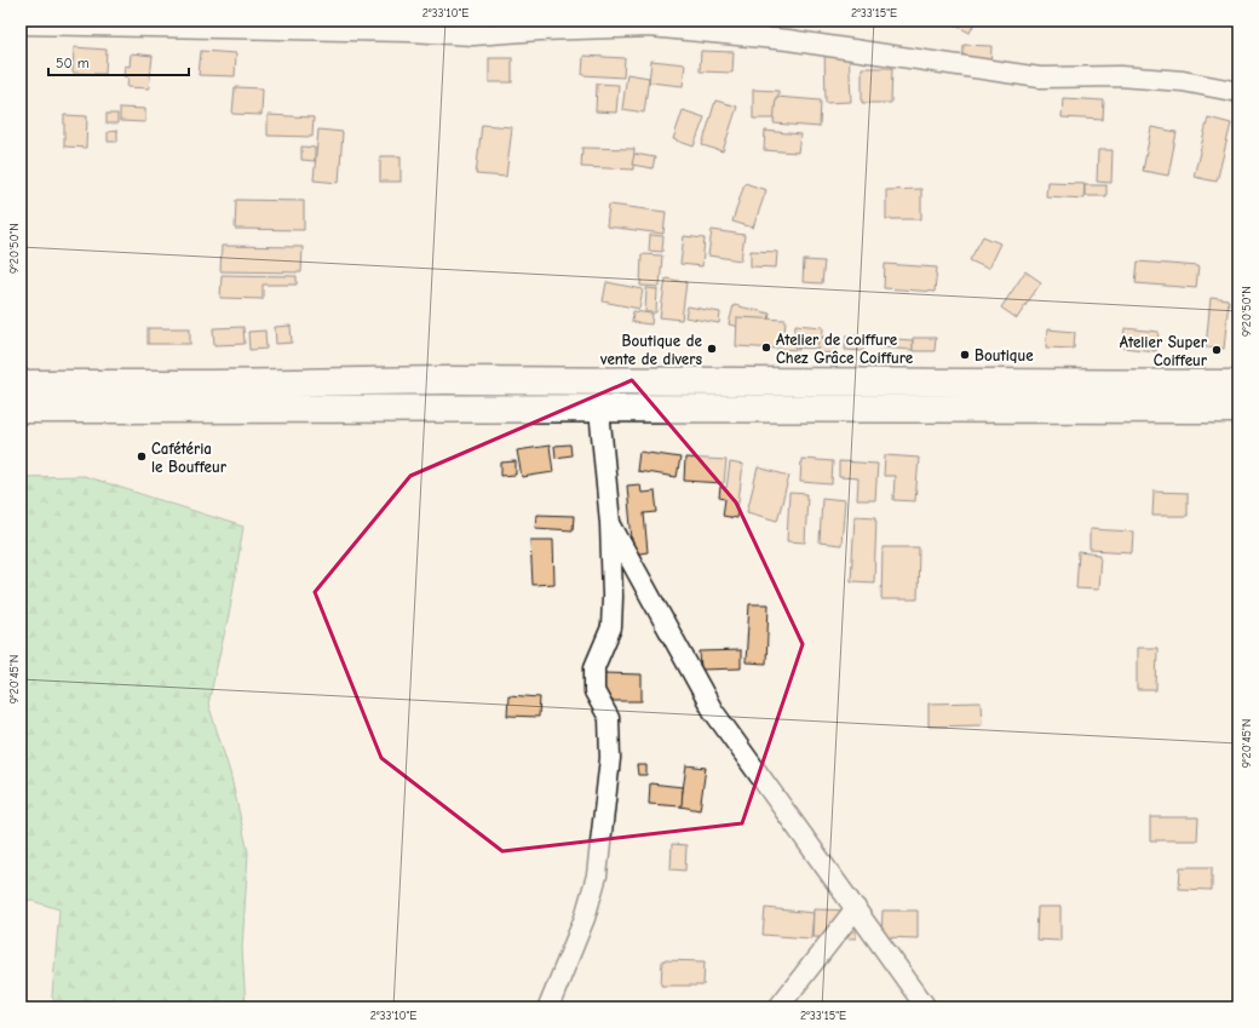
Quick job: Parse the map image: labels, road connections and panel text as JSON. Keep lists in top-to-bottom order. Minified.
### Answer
{"places":["Atelier de coiffure Chez Grâce Coiffure","Boutique de vente de divers","Atelier Super Coiffeur","Boutique","Cafétéria le Bouffeur"],"scale_bar":"50 m","coordinates":["2°33'10\"E","2°33'15\"E","9°20'50\"N","9°20'45\"N"]}
